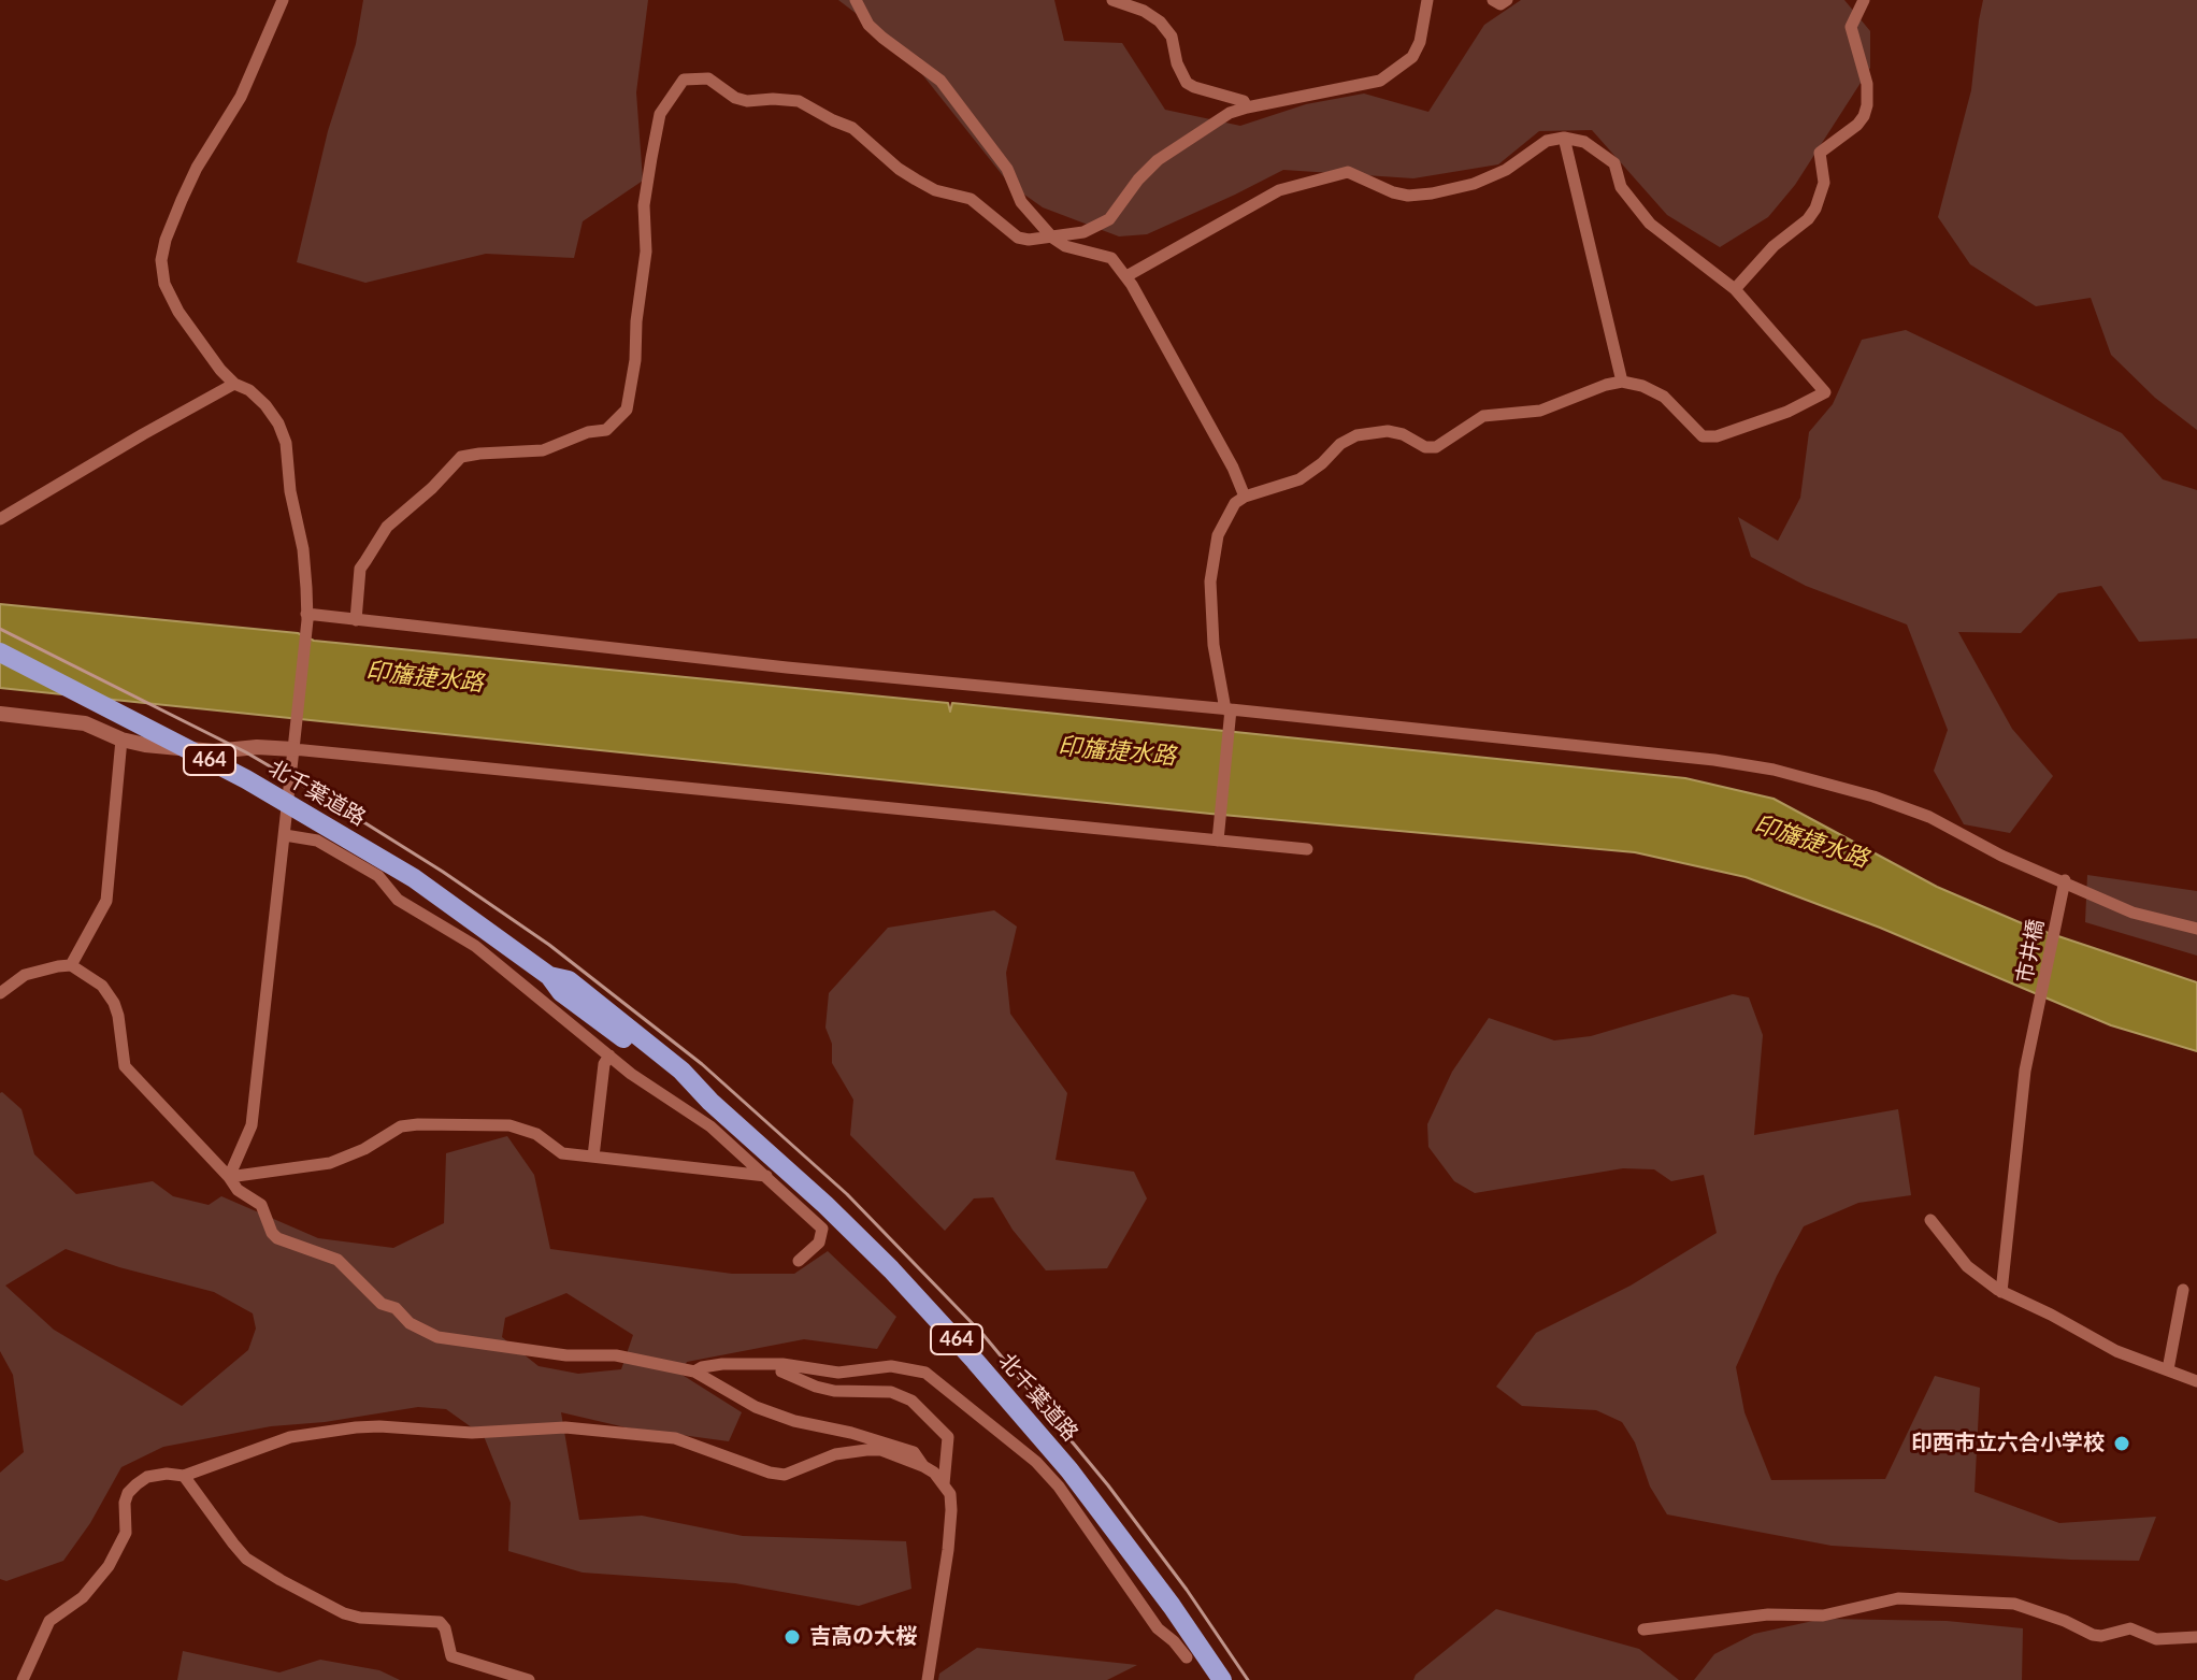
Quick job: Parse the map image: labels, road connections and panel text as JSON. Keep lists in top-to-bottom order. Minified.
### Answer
{"streets":{"highway":["464","北千葉道路"],"street":["市井橋"]},"water":["印旛捷水路"],"places":["印西市立六合小学校","吉高の大桜"]}
